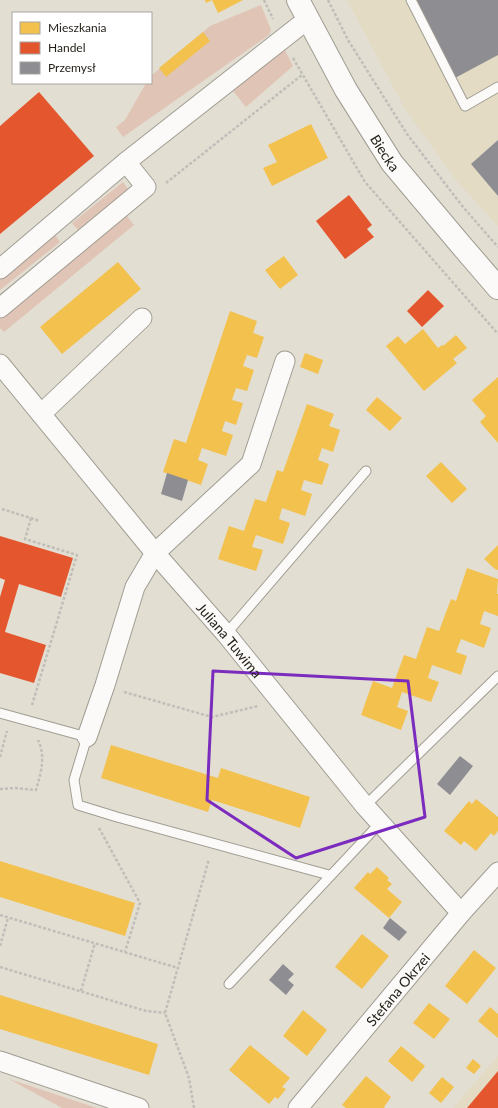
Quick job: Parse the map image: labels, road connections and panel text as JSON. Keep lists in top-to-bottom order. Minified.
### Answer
{"streets":{"street":["Biecka","Juliana Tuwima","Stefana Okrzei"]},"crossings":[["Juliana Tuwima","Stefana Okrzei"]],"legend":["Mieszkania","Handel","Przemysł"]}
